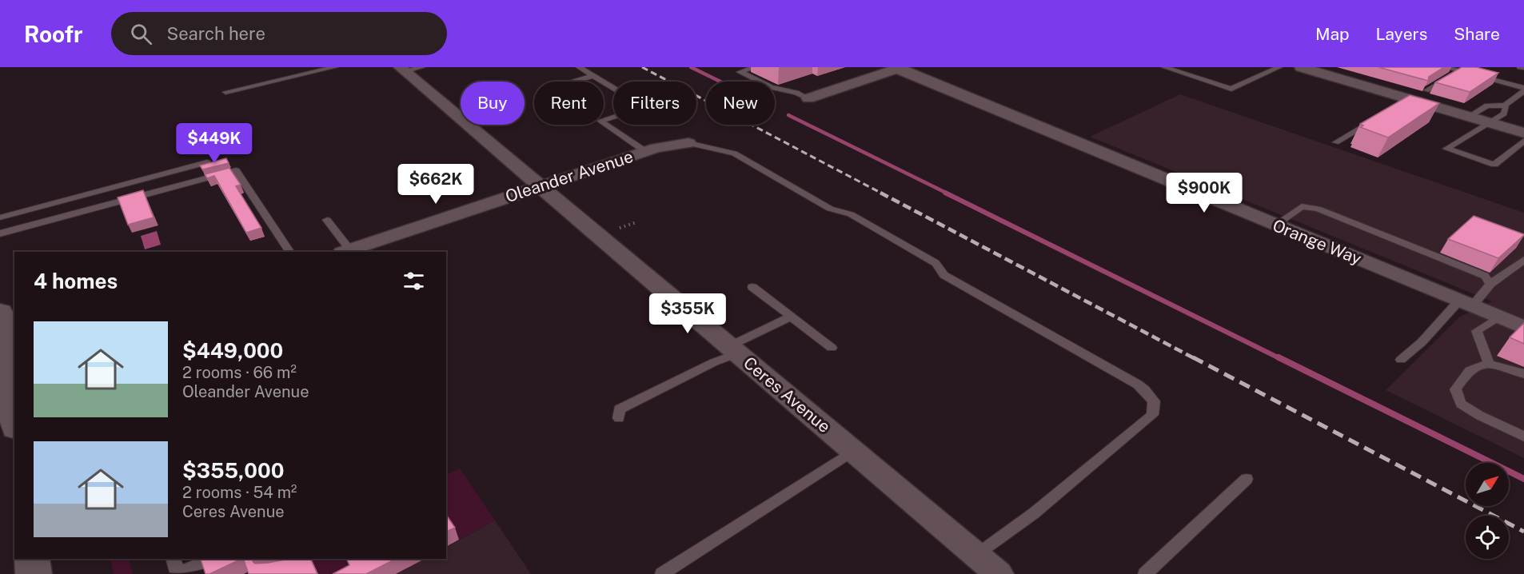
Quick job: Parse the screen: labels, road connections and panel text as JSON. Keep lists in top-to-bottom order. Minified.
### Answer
{"streets":{"street":["Oleander Avenue","Orange Way","Ceres Avenue"]},"crossings":[["Oleander Avenue","Ceres Avenue"]],"north":"top right","page":{"header":"Roofr","search":"Search here","nav":["Map","Layers","Share"],"chip":["Buy","Rent","Filters","New"],"price":["$449K","$662K","$900K","$355K"],"heading":"4 homes","list":[{"name":"$449,000","note":"2 rooms · 66 m² · Oleander Avenue"},{"name":"$355,000","note":"2 rooms · 54 m² · Ceres Avenue"}]}}
